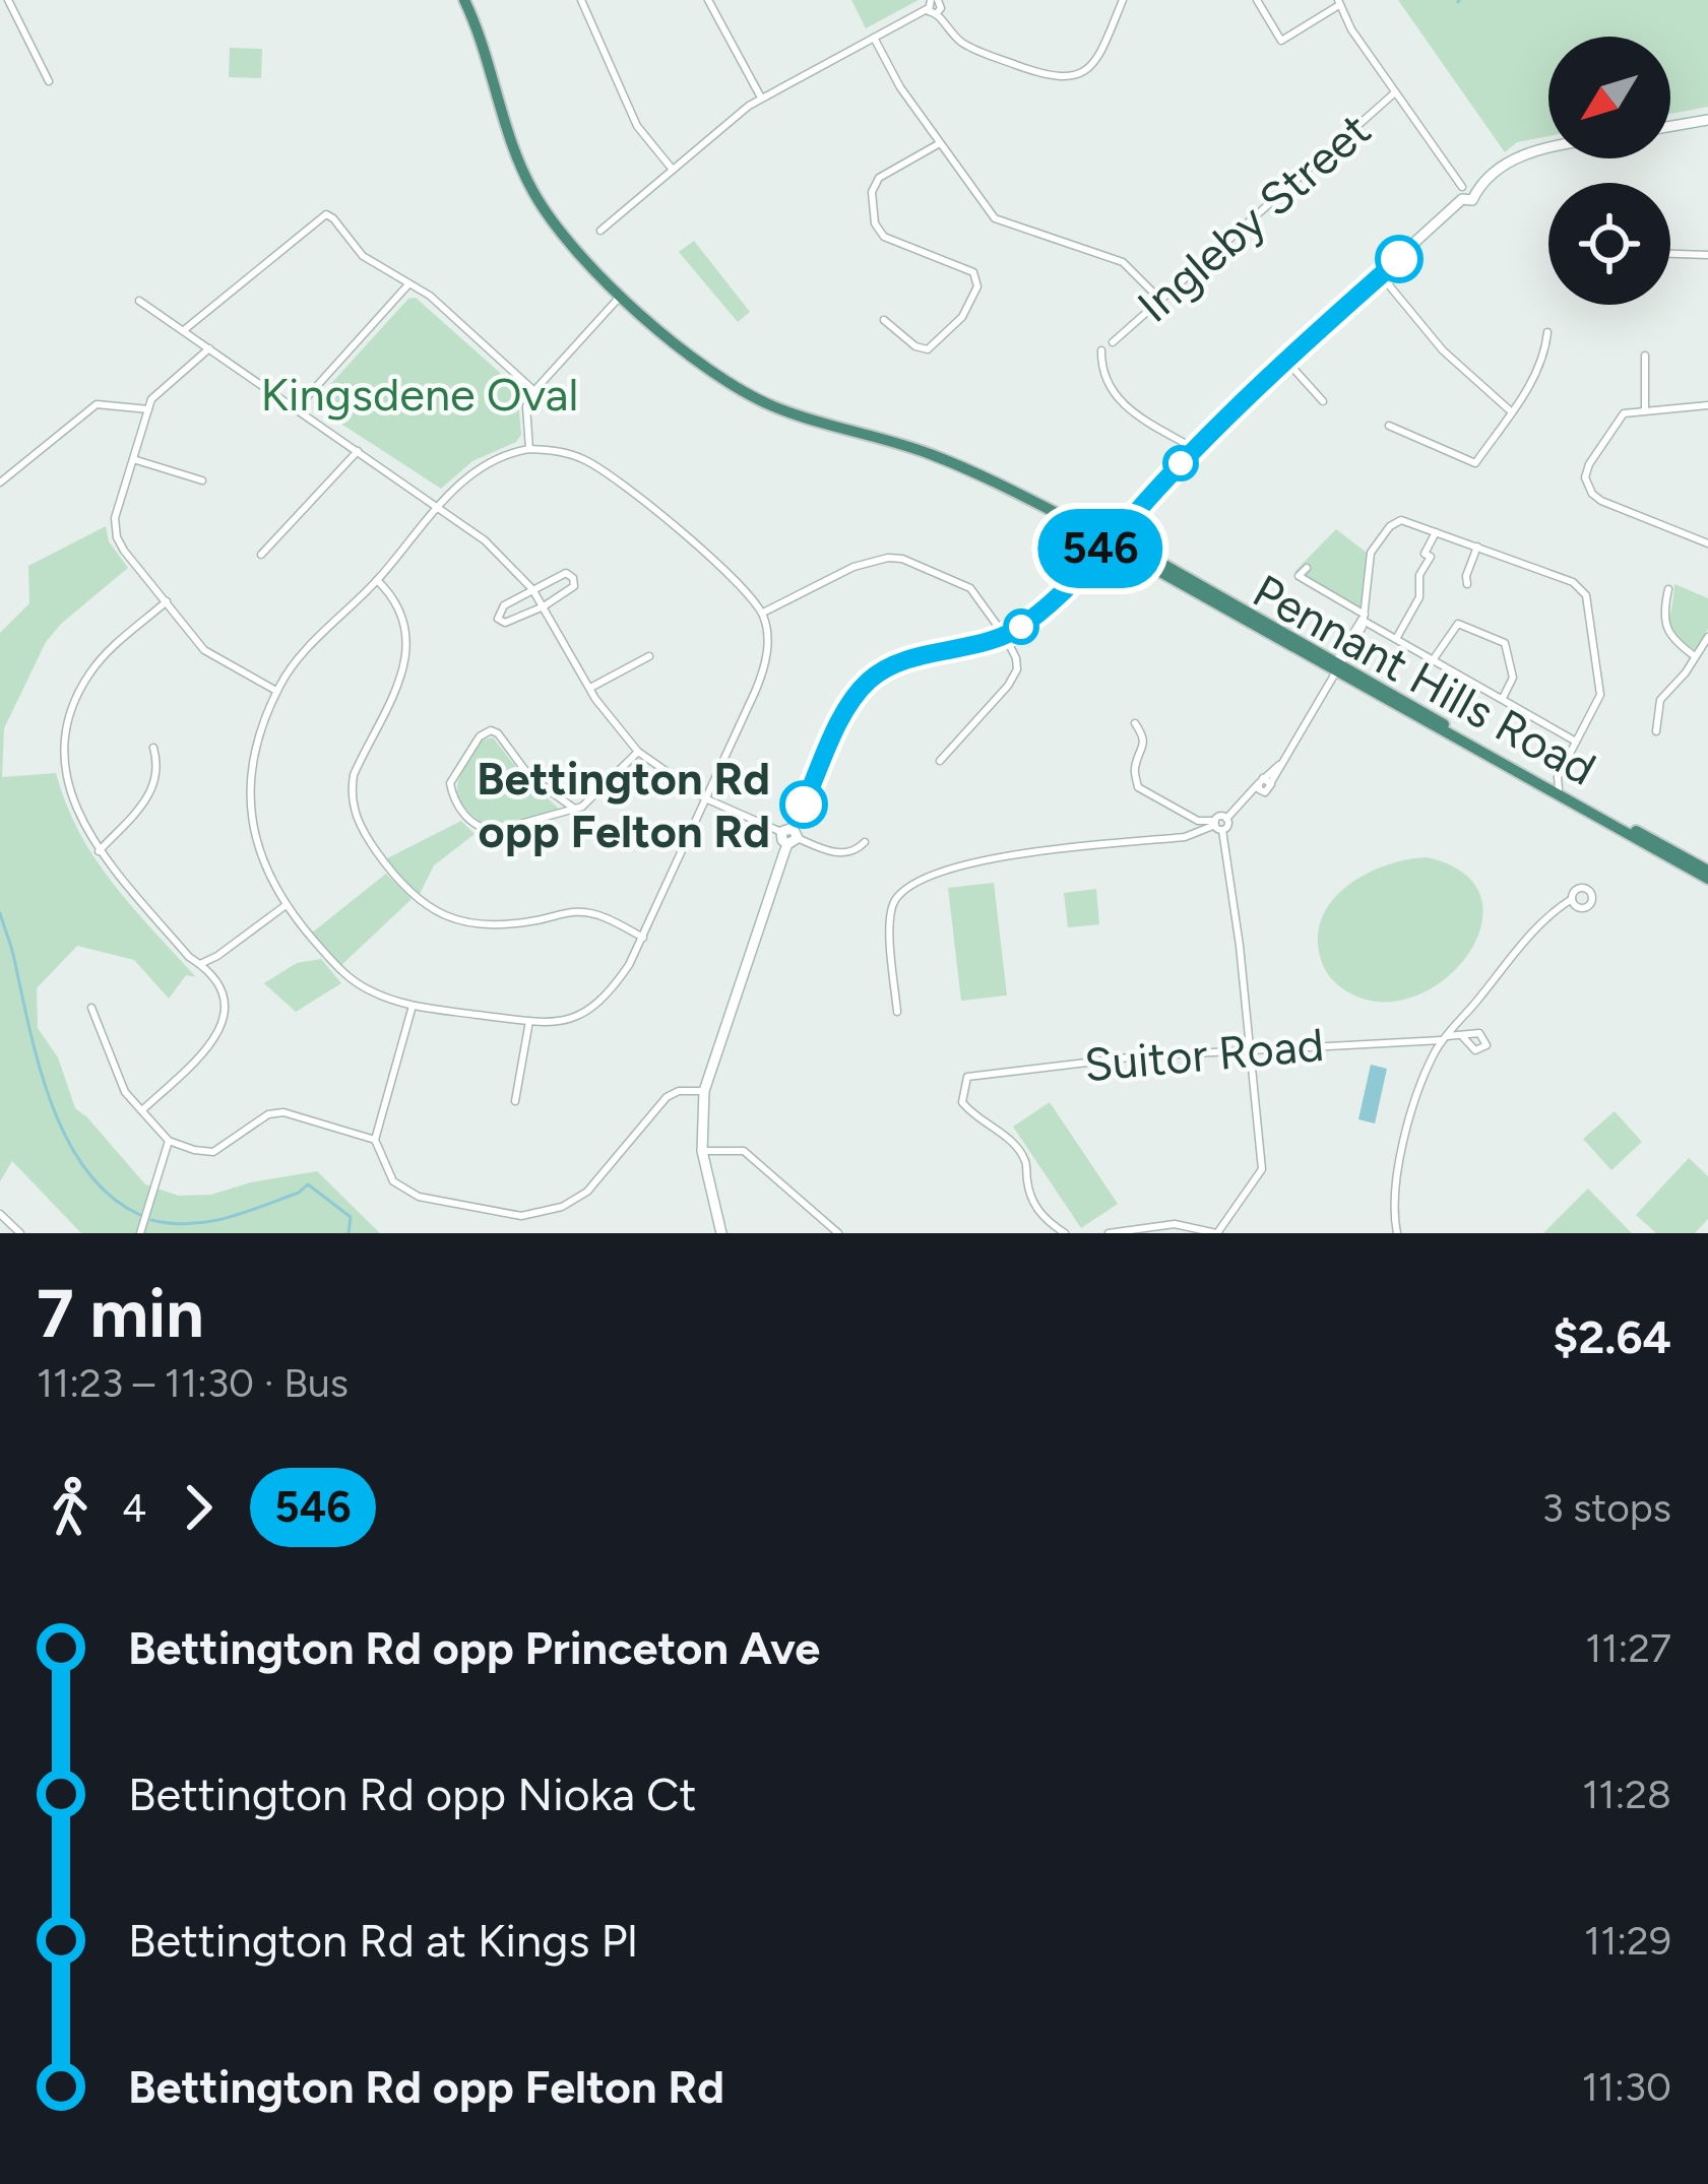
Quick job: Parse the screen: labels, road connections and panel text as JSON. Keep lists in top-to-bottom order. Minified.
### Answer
{"streets":{"highway":["Pennant Hills Road"],"street":["Ingleby Street","Suitor Road"]},"parks":["Kingsdene Oval"],"places":["Bettington Rd opp Felton Rd"],"lines":["bus line 546"],"north":"bottom left","page":{"on_map":"546","heading":["7 min","11:23 – 11:30 · Bus","$2.64"],"legs":["4","546","3 stops"],"list":[{"name":"Bettington Rd opp Princeton Ave","value":"11:27"},{"name":"Bettington Rd opp Nioka Ct","value":"11:28"},{"name":"Bettington Rd at Kings Pl","value":"11:29"},{"name":"Bettington Rd opp Felton Rd","value":"11:30"}]}}
